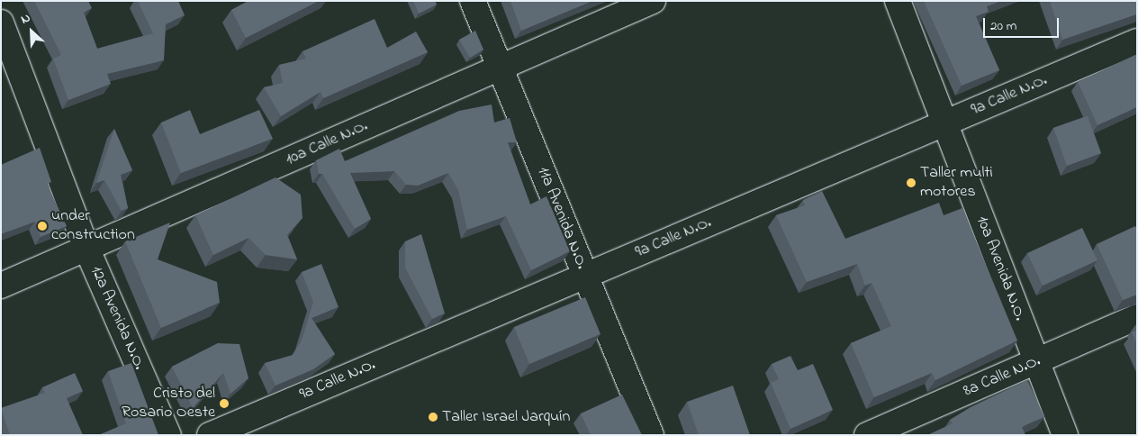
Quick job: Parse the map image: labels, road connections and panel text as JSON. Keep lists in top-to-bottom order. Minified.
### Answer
{"streets":{"street":["9a Calle N.O.","10a Calle N.O.","11a Avenida N.O.","10a Avenida N.O.","12a Avenida N.O.","8a Calle N.O."]},"crossings":[["9a Calle N.O.","11a Avenida N.O."],["9a Calle N.O.","10a Avenida N.O."],["10a Calle N.O.","11a Avenida N.O."],["10a Calle N.O.","12a Avenida N.O."],["10a Avenida N.O.","8a Calle N.O."]],"places":["Taller multi motores","under construction","Cristo del Rosario Oeste","Taller Israel Jarquín"],"scale_bar":"20 m","north":"top left"}
